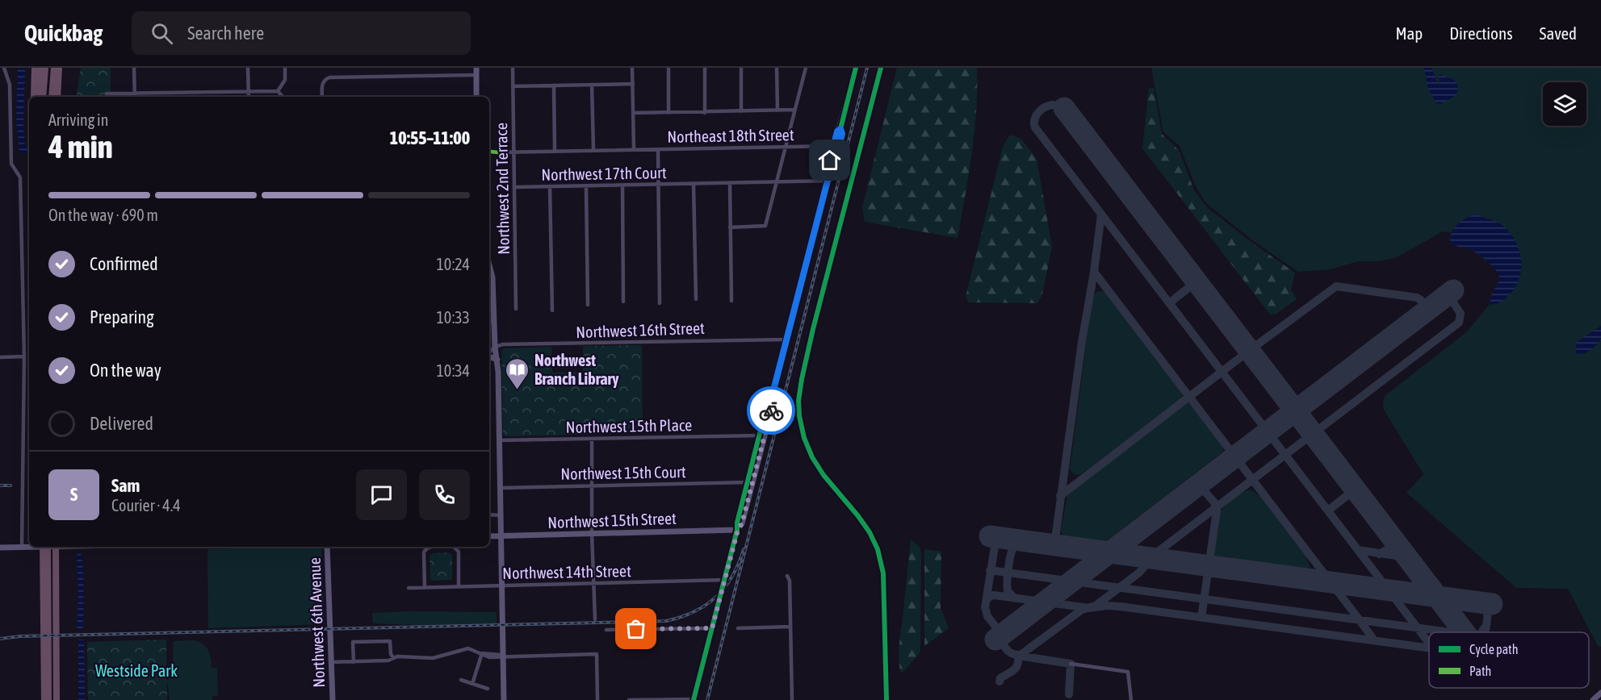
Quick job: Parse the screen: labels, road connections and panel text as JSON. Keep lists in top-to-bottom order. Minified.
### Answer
{"streets":{"street":["Northeast 18th Street","Northwest 17th Court","Northwest 2nd Terrace","Northwest 16th Street","Northwest 15th Place","Northwest 15th Court","Northwest 15th Street","Northwest 14th Street","Northwest 6th Avenue"]},"crossings":[["Northeast 18th Street","Northwest 2nd Terrace"],["Northwest 17th Court","Northwest 2nd Terrace"]],"parks":["Westside Park"],"places":{"library":["Northwest Branch Library"]},"legend":["Cycle path","Path"],"page":{"header":"Quickbag","search":"Search here","nav":["Map","Directions","Saved"],"heading":["4 min","Arriving in","10:55–11:00"],"panel":["Sam","Courier · 4.4"],"bar":"On the way · 690 m","list":[["Confirmed","10:24"],["Preparing","10:33"],["On the way","10:34"],"Delivered"],"round":"S"}}
